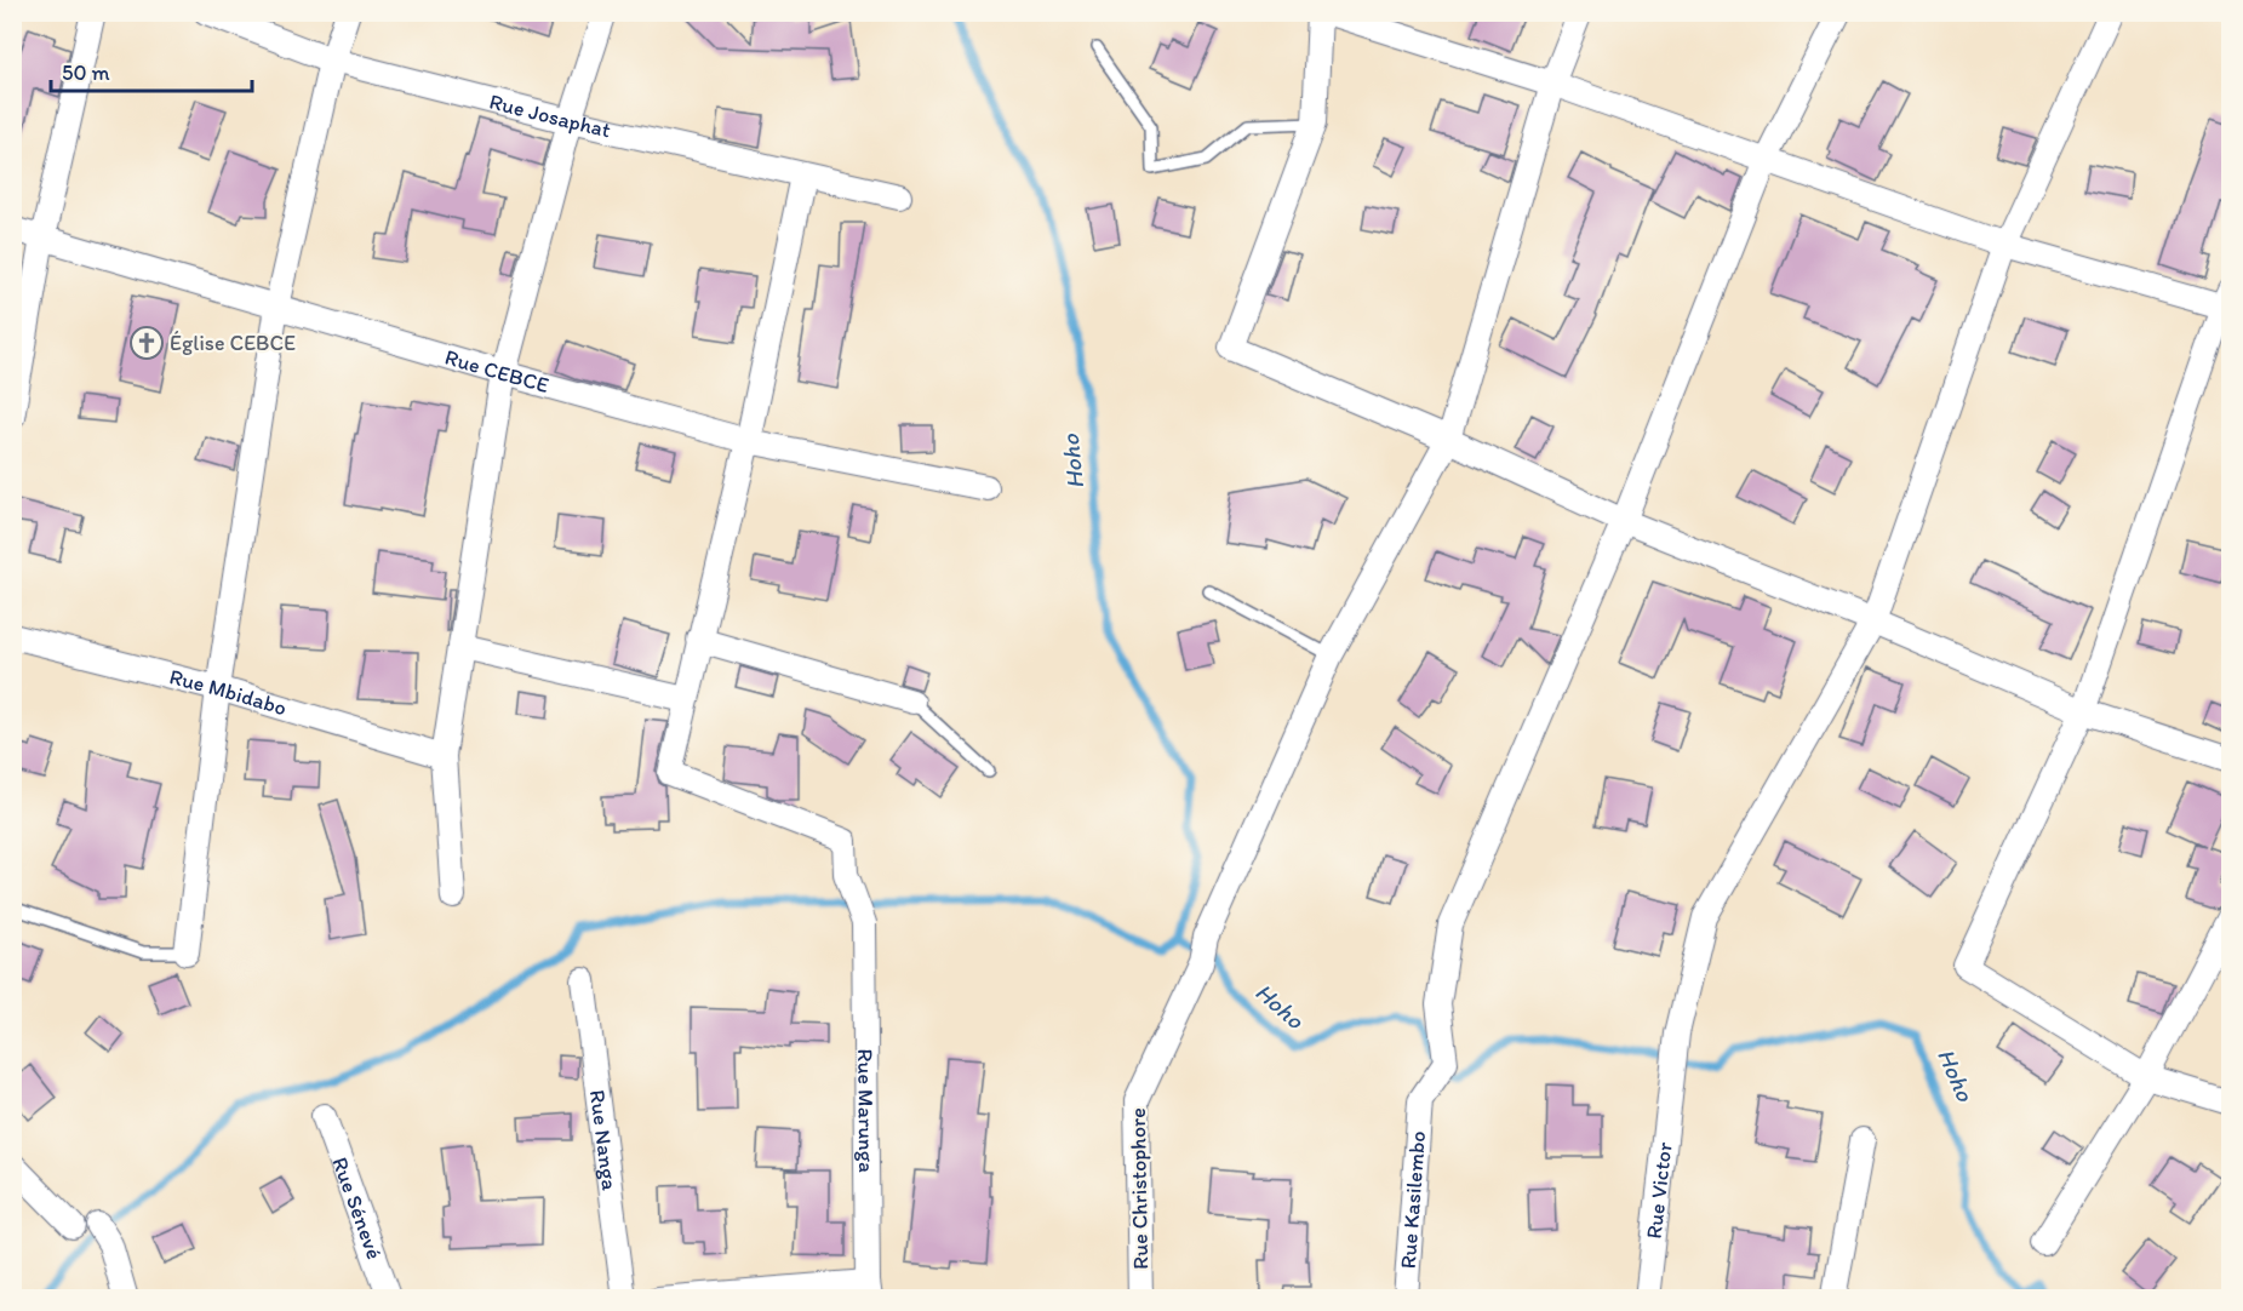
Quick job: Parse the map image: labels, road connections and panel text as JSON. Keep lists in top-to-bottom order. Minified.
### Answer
{"streets":{"street":["Rue Josaphat","Rue CEBCE","Rue Mbidabo","Rue Marunga","Rue Nanga","Rue Christophore","Rue Victor","Rue Kasilembo","Rue Sénevé"]},"water":["Hoho"],"places":{"church":["Église CEBCE"]},"scale_bar":"50 m"}
